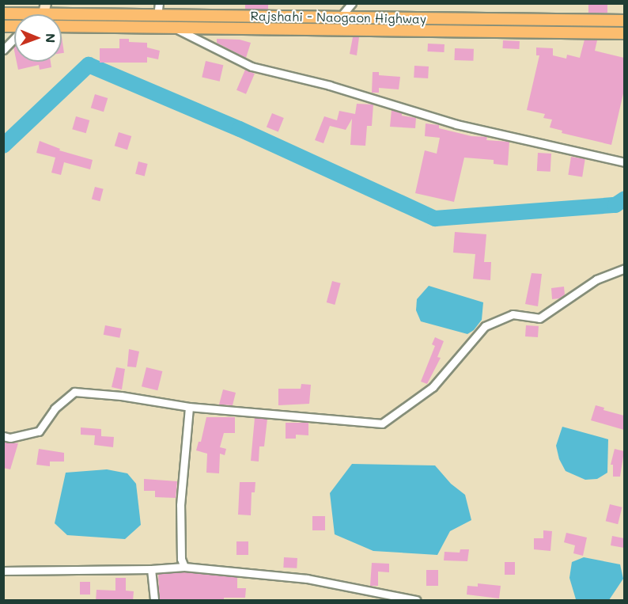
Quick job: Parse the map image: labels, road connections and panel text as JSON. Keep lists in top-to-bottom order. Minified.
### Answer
{"streets":{"main road":["Rajshahi - Naogaon Highway"]},"north":"right"}
